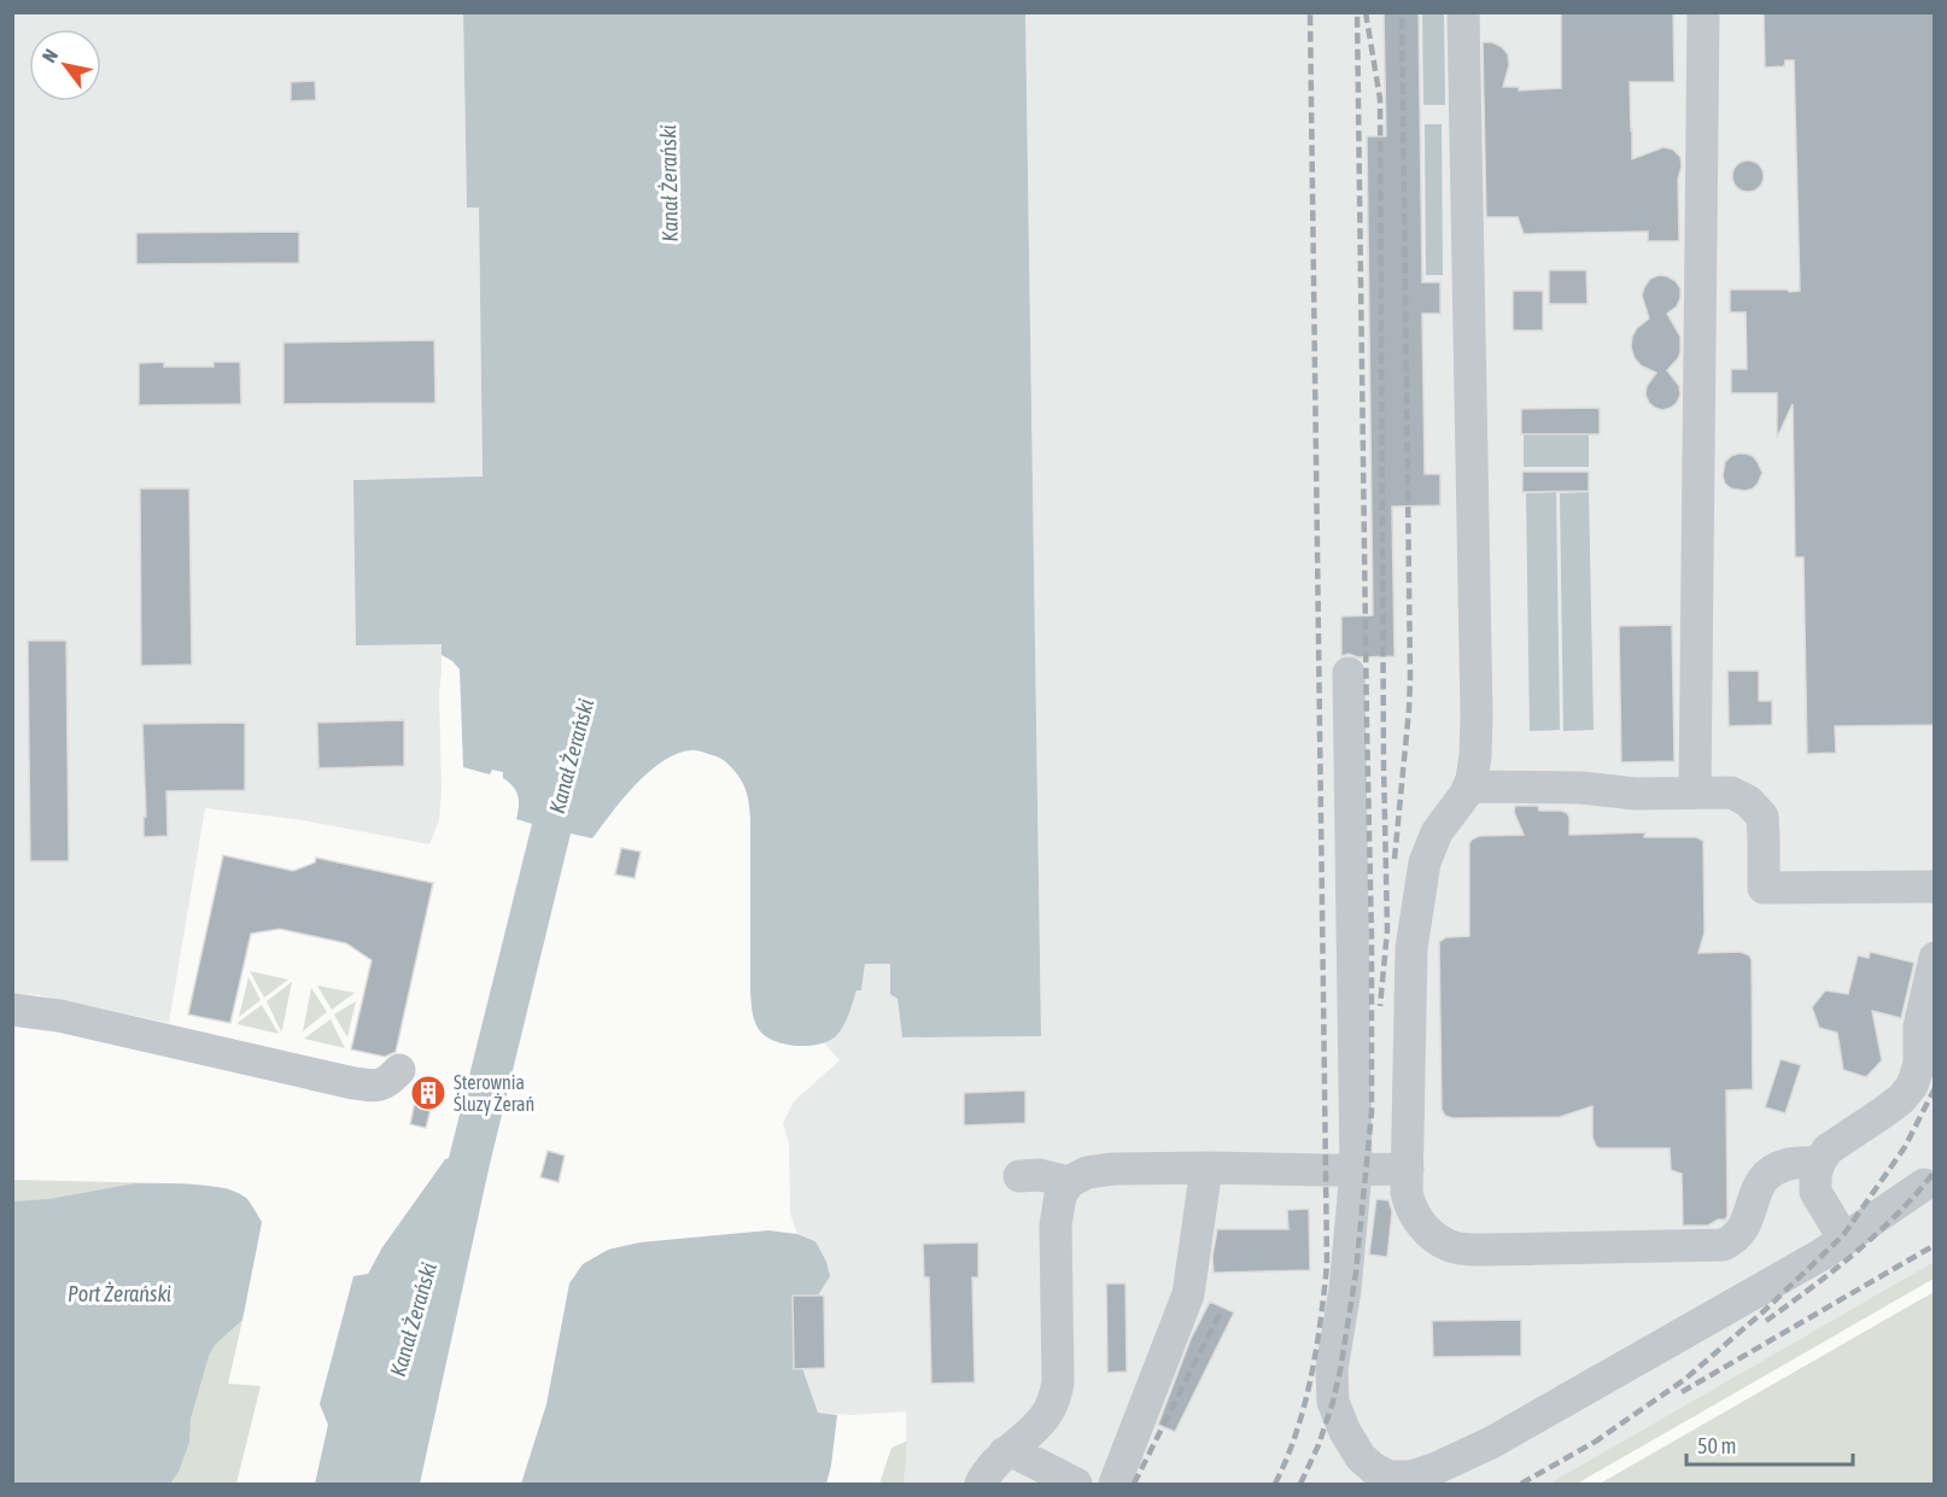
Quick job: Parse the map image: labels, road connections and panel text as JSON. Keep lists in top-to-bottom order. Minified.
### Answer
{"water":["Kanał Żerański","Port Żerański"],"places":{"building":["Sterownia Śluzy Żerań"]},"scale_bar":"50 m","north":"top left"}
